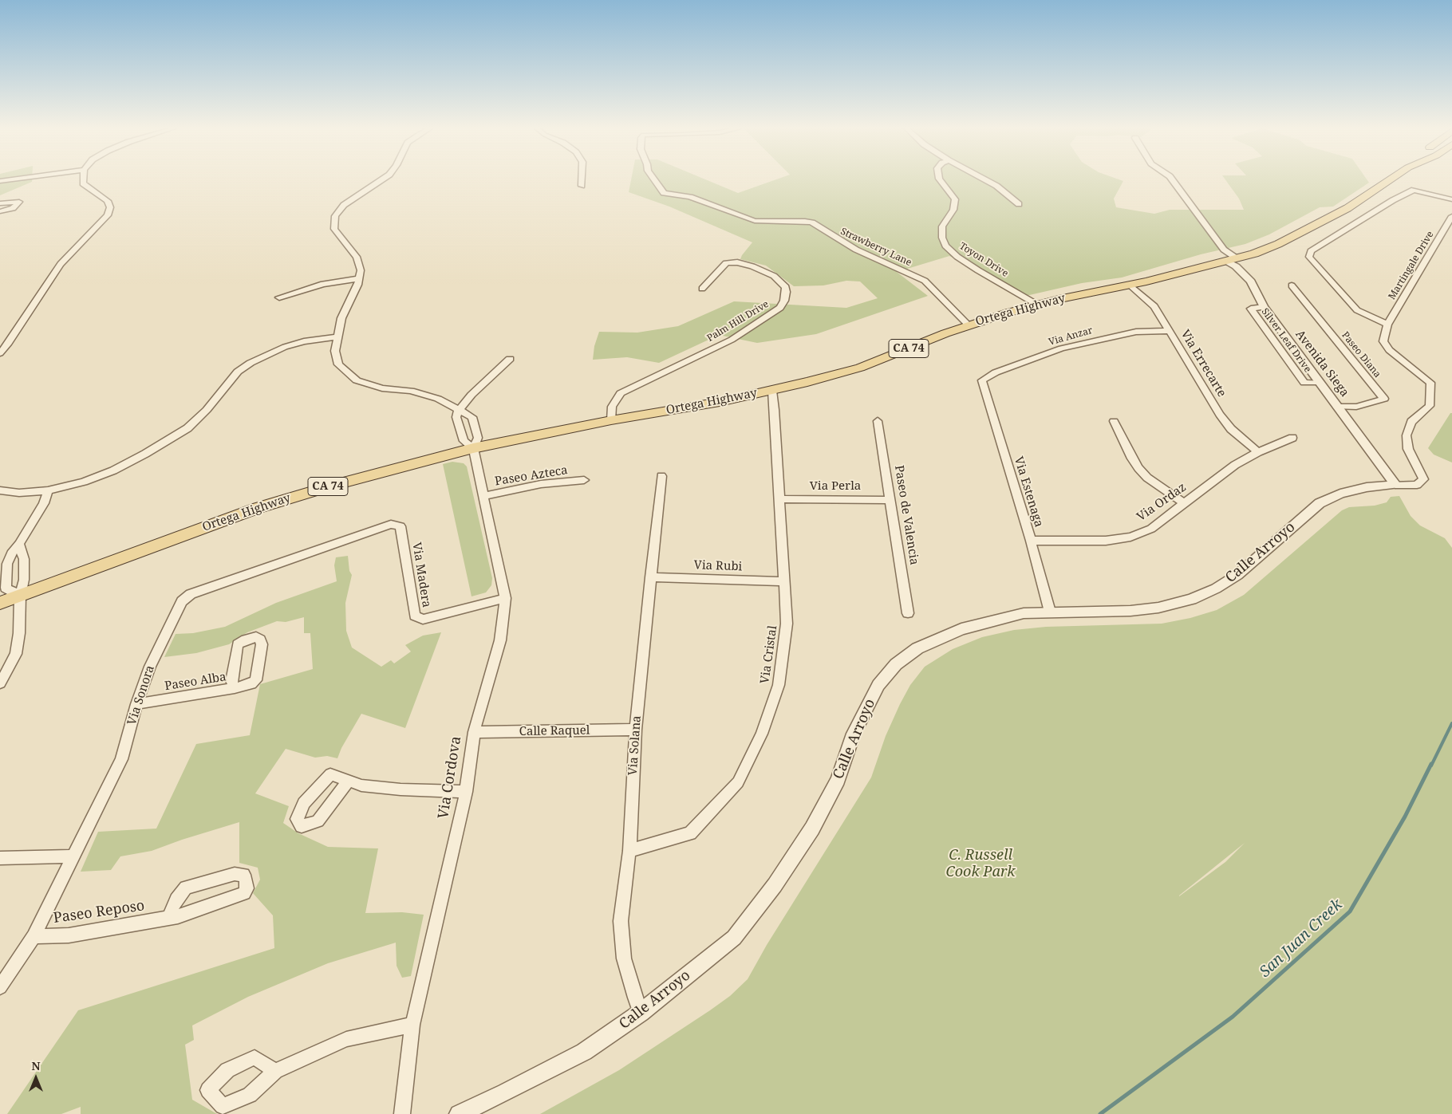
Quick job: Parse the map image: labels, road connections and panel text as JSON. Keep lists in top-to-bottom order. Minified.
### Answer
{"streets":{"main road":["Ortega Highway","CA 74"],"street":["Strawberry Lane","Toyon Drive","Martingale Drive","Palm Hill Drive","Via Anzar","Paseo Diana","Via Errecarte","Avenida Siega","Paseo Azteca","Via Perla","Via Estenaga","Via Ordaz","Paseo de Valencia","Calle Arroyo","Via Rubi","Via Madera","Via Cristal","Paseo Alba","Via Sonora","Calle Raquel","Via Solana","Via Cordova","Paseo Reposo"]},"crossings":[["Strawberry Lane","Ortega Highway"],["Toyon Drive","Ortega Highway"],["Martingale Drive","Avenida Siega"],["Martingale Drive","Calle Arroyo"],["Ortega Highway","Palm Hill Drive"],["Ortega Highway","Via Errecarte"],["Ortega Highway","Avenida Siega"],["Ortega Highway","Via Cristal"],["Ortega Highway","Via Cordova"],["Via Anzar","Via Errecarte"],["Via Anzar","Via Estenaga"],["Paseo Diana","Avenida Siega"],["Via Errecarte","Via Ordaz"],["Avenida Siega","Calle Arroyo"],["Paseo Azteca","Via Cordova"],["Via Perla","Paseo de Valencia"],["Via Perla","Via Cristal"],["Via Estenaga","Via Ordaz"],["Via Estenaga","Calle Arroyo"],["Calle Arroyo","Via Solana"],["Via Rubi","Via Cristal"],["Via Rubi","Via Solana"],["Via Madera","Via Sonora"],["Via Madera","Via Cordova"],["Via Cristal","Via Solana"],["Paseo Alba","Via Sonora"],["Via Sonora","Paseo Reposo"],["Calle Raquel","Via Solana"],["Calle Raquel","Via Cordova"]],"water":["San Juan Creek"],"parks":["C. Russell Cook Park"],"north":"top"}
